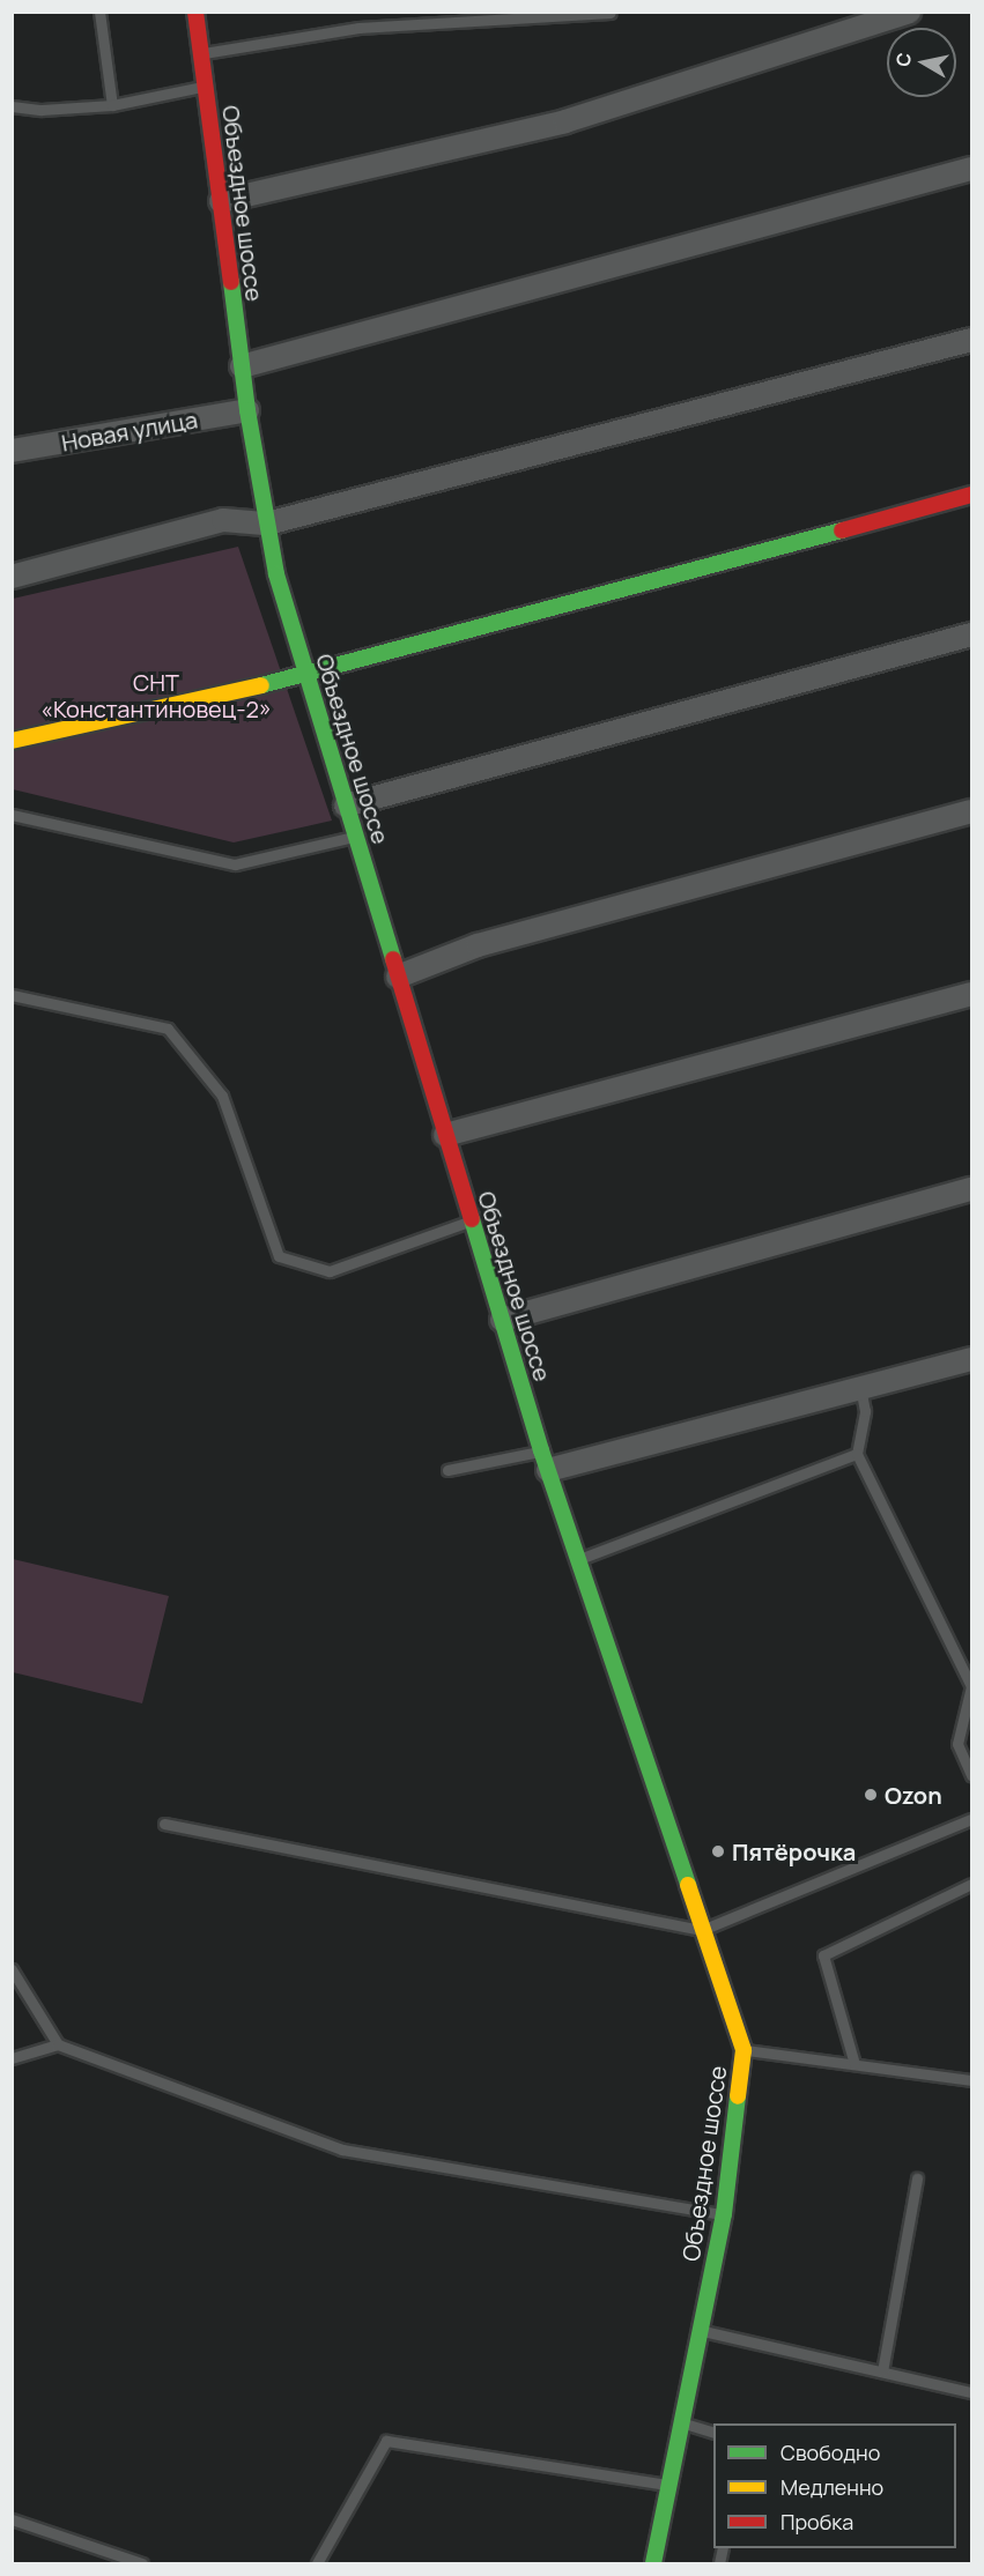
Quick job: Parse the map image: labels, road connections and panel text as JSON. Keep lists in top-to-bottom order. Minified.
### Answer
{"streets":{"main road":["Объездное шоссе"],"street":["Новая улица"]},"crossings":[["Объездное шоссе","Новая улица"]],"parks":["СНТ «Константиновец-2»"],"places":["Ozon","Пятёрочка"],"legend":["Свободно","Медленно","Пробка"],"north":"left"}
